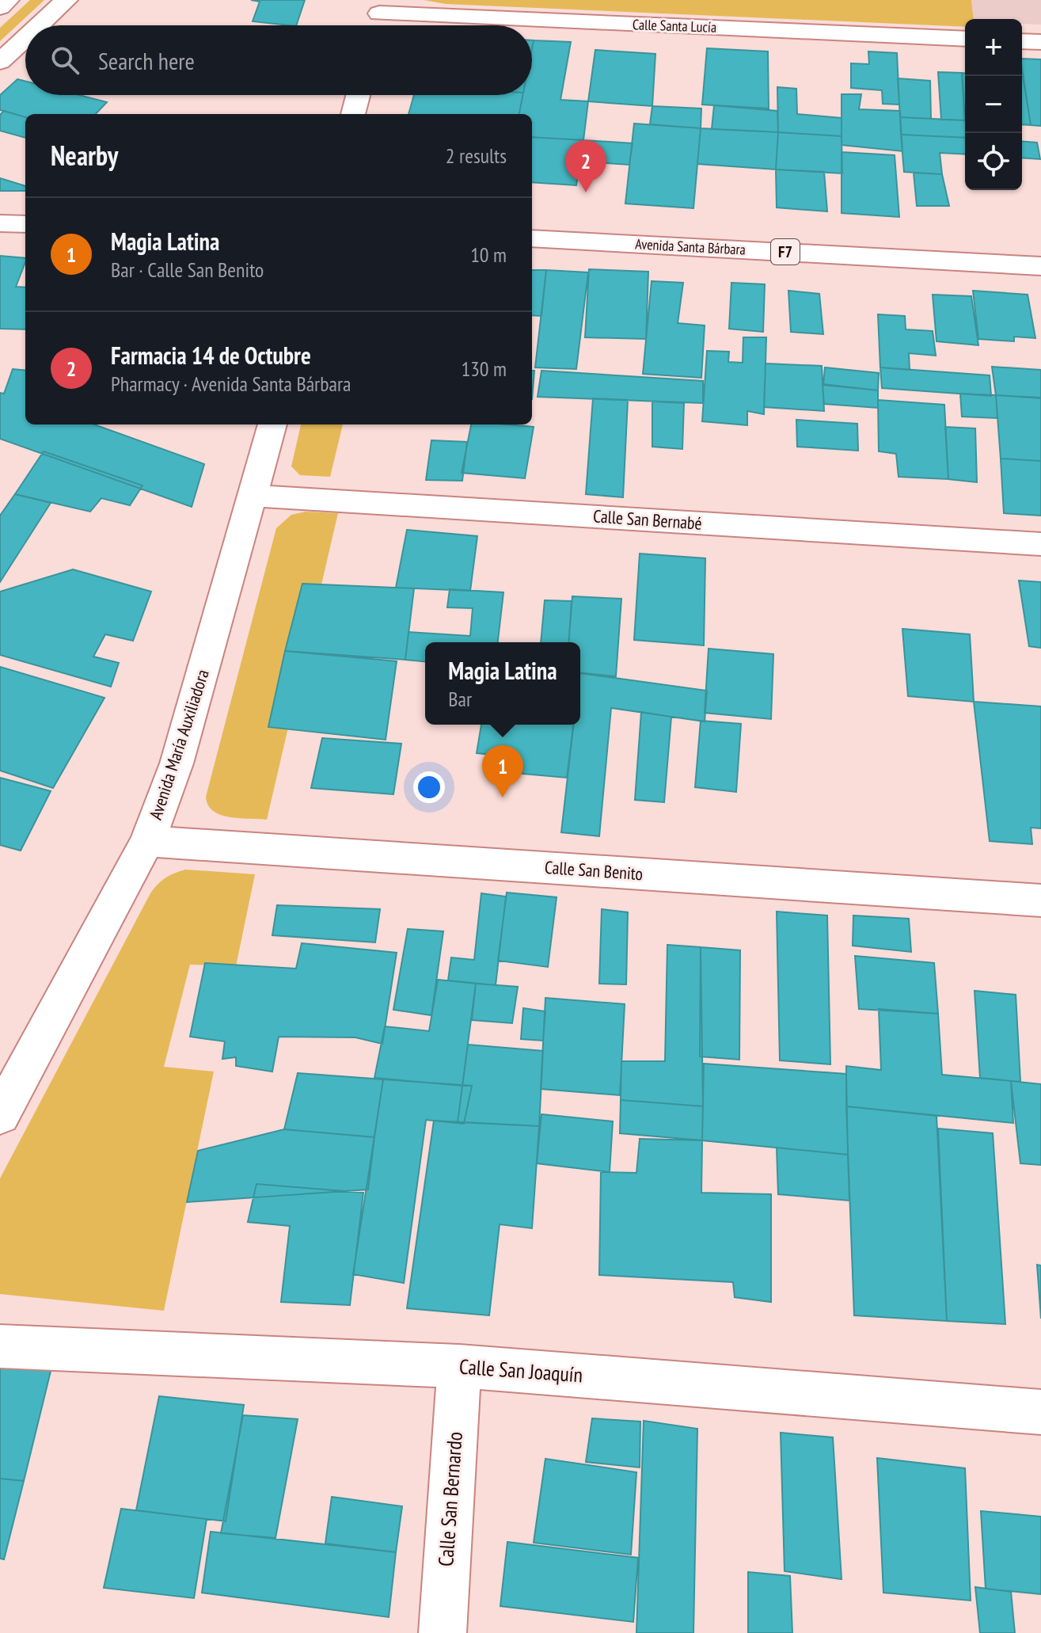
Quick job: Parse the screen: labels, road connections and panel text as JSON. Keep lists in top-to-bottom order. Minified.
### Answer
{"streets":{"main road":["Calle Santa Lucía","Avenida Santa Bárbara","F7","Calle San Bernabé","Avenida María Auxiliadora","Calle San Benito","Calle San Joaquín","Calle San Bernardo"]},"crossings":[["Calle San Bernabé","Avenida María Auxiliadora"],["Avenida María Auxiliadora","Calle San Benito"],["Calle San Joaquín","Calle San Bernardo"]],"page":{"map_buttons":["+","−"],"search":"Search here","heading":["Nearby","2 results"],"pins":["2","1"],"list":[{"mark":"1","name":"Magia Latina","note":"Bar · Calle San Benito","value":"10 m"},{"mark":"2","name":"Farmacia 14 de Octubre","note":"Pharmacy · Avenida Santa Bárbara","value":"130 m"}],"popup":["Magia Latina","Bar"]}}
